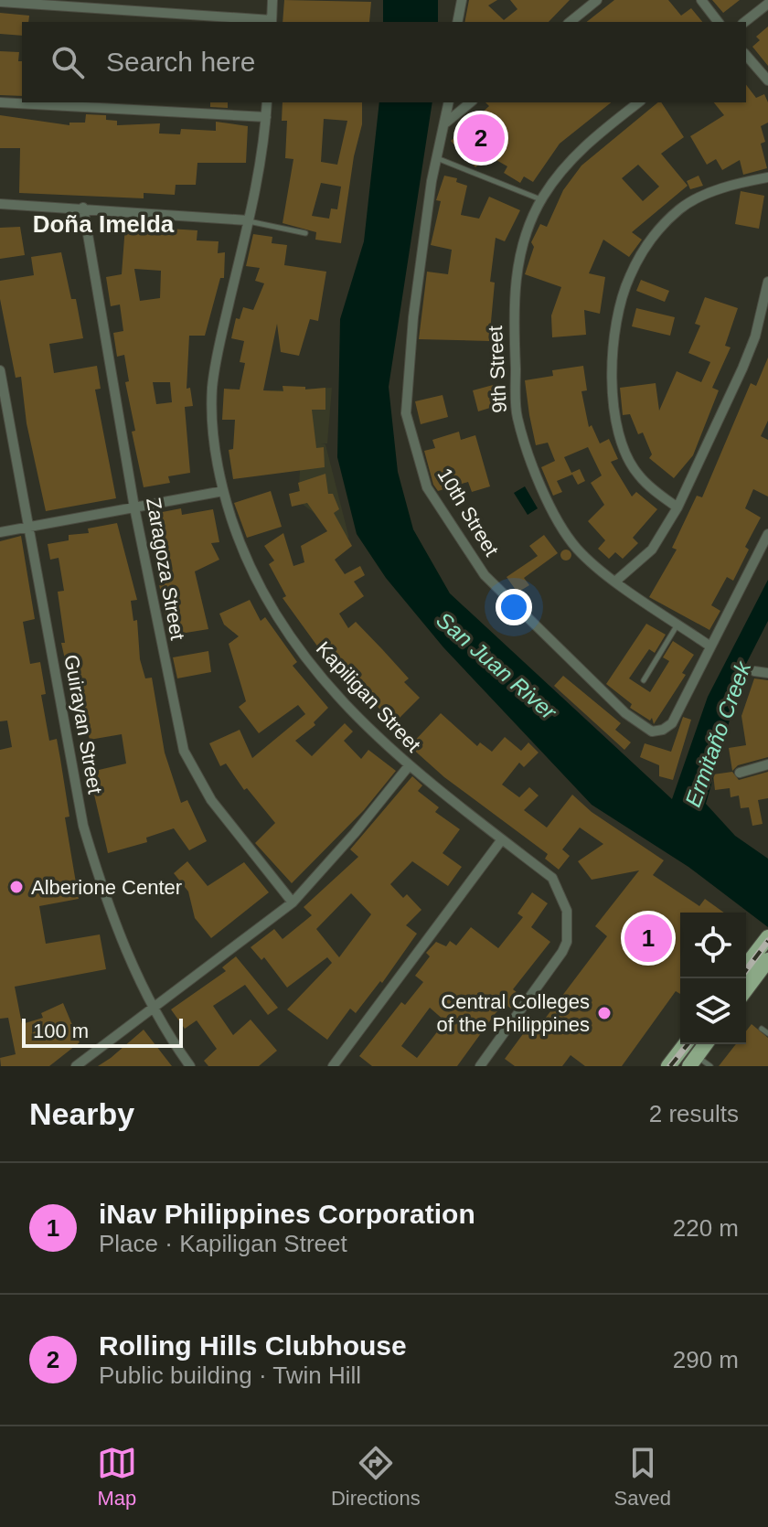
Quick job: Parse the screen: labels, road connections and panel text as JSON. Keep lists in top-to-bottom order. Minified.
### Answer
{"streets":{"street":["9th Street","10th Street","Zaragoza Street","Kapiligan Street","Guirayan Street"]},"crossings":[["9th Street","10th Street"]],"districts":["Doña Imelda"],"water":["San Juan River","Ermitaño Creek"],"places":["Alberione Center","Central Colleges of the Philippines"],"scale_bar":"100 m","page":{"search":"Search here","pins":["2","1"],"scale":"100 m","heading":["Nearby","2 results"],"list":[{"mark":"1","name":"iNav Philippines Corporation","note":"Place · Kapiligan Street","value":"220 m"},{"mark":"2","name":"Rolling Hills Clubhouse","note":"Public building · Twin Hill","value":"290 m"}],"nav":["Map","Directions","Saved"]}}
